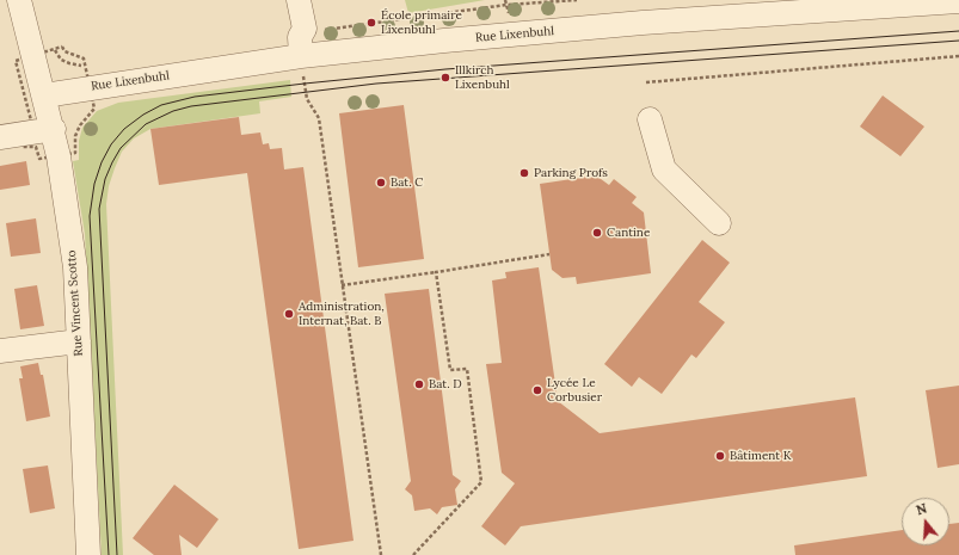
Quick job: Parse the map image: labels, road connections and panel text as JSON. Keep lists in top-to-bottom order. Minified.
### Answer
{"streets":{"street":["Rue Lixenbuhl","Rue Vincent Scotto"]},"crossings":[["Rue Lixenbuhl","Rue Vincent Scotto"]],"places":["École primaire Lixenbuhl","Illkirch Lixenbuhl","Parking Profs","Bat. C","Cantine","Administration, Internat, Bat. B","Bat. D","Lycée Le Corbusier","Bâtiment K"],"north":"top"}
